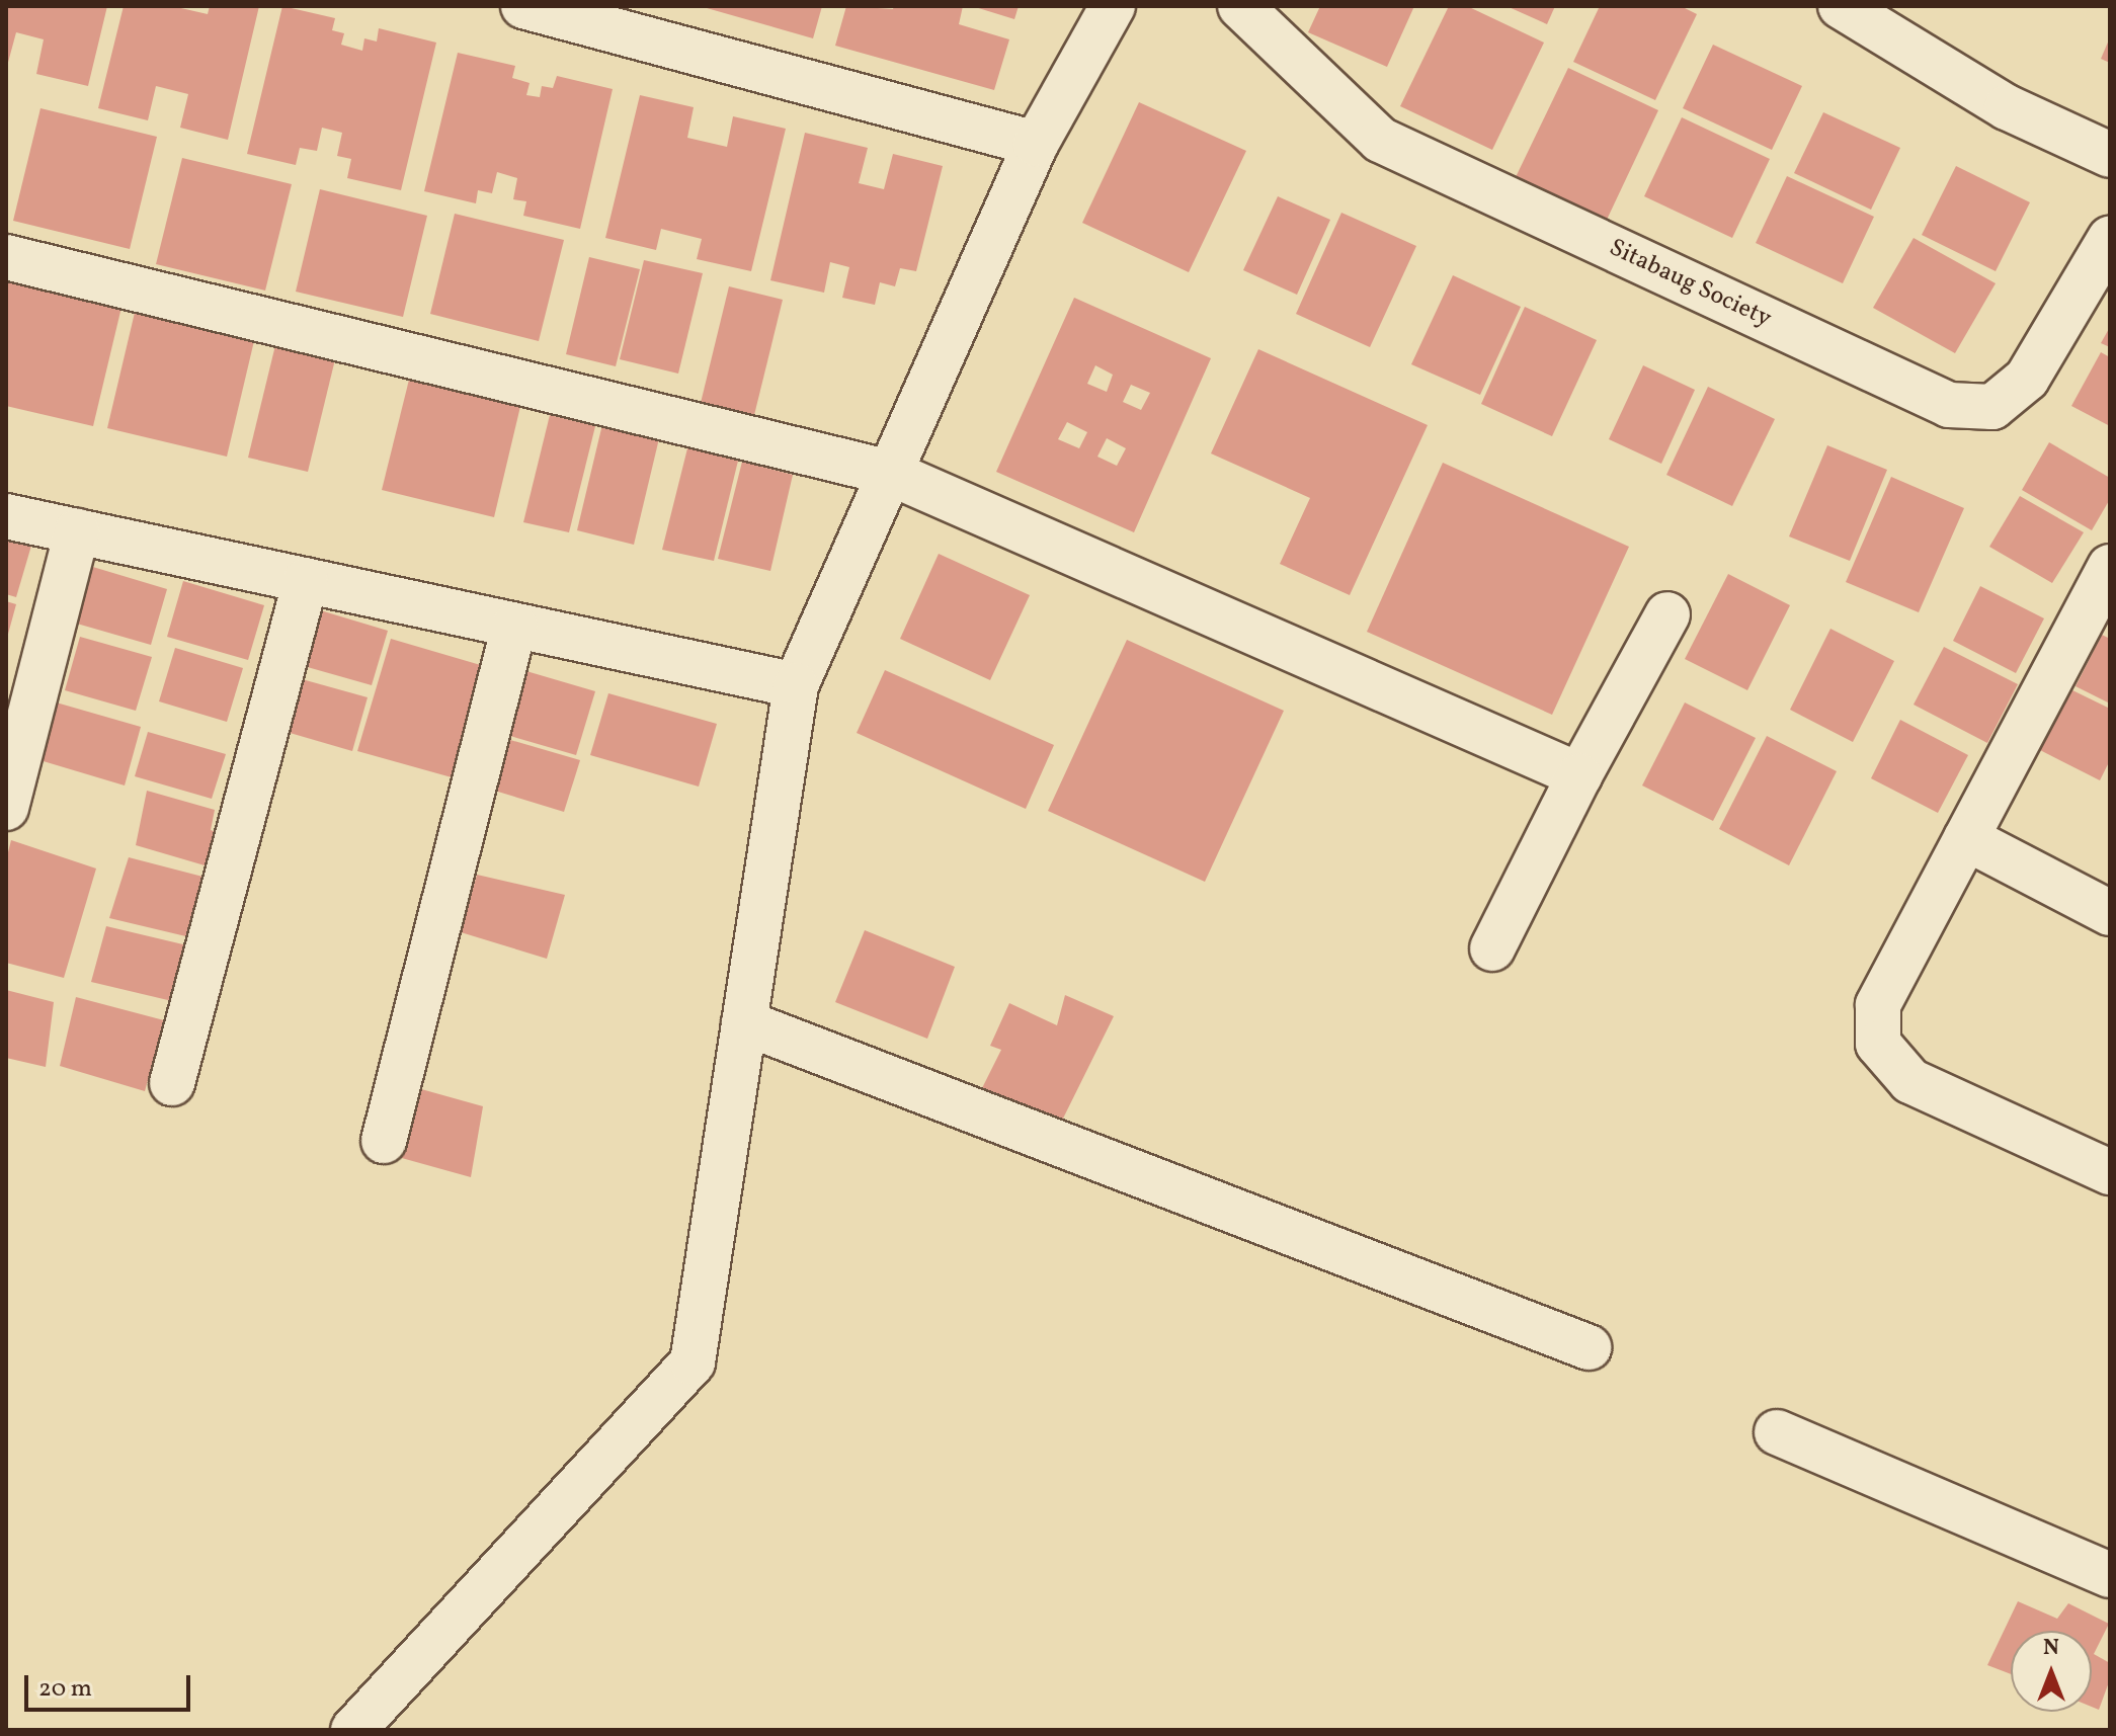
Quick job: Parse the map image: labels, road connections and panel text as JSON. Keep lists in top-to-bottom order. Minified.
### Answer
{"streets":{"street":["Sitabaug Society"]},"scale_bar":"20 m","north":"top"}
